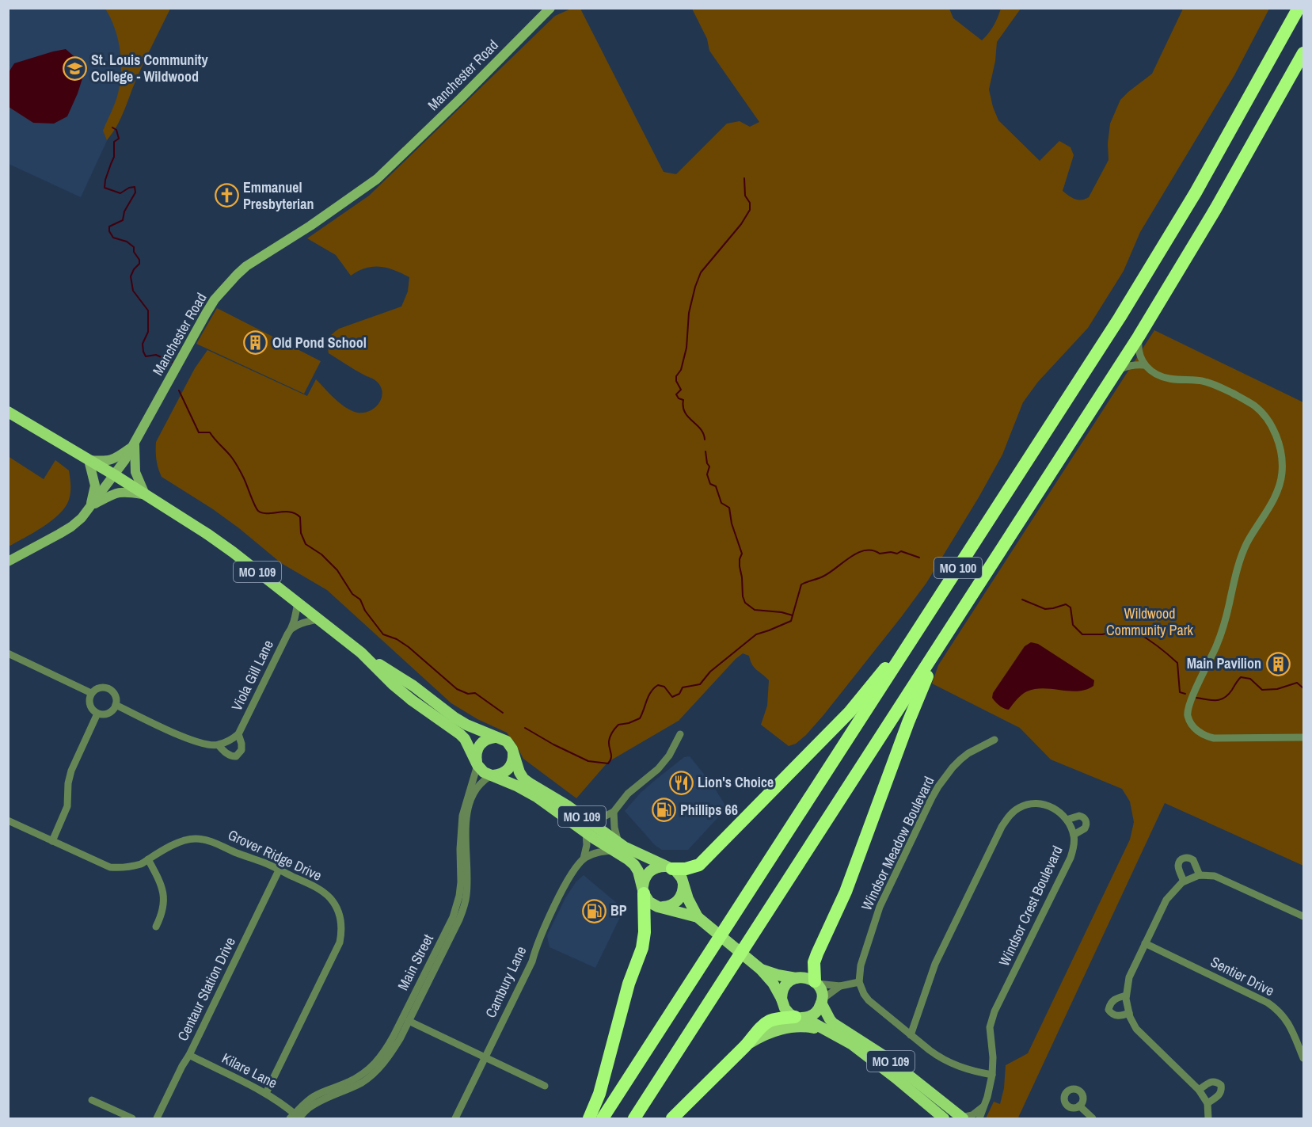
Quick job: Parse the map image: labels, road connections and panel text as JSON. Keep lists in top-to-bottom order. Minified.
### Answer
{"streets":{"highway":["MO 100"],"main road":["MO 109"],"street":["Manchester Road","Viola Gill Lane","Windsor Meadow Boulevard","Grover Ridge Drive","Windsor Crest Boulevard","Main Street","Sentier Drive","Cambury Lane","Centaur Station Drive","Kilare Lane"]},"crossings":[["Manchester Road","MO 109"],["MO 109","Viola Gill Lane"],["MO 109","Main Street"],["MO 109","Cambury Lane"],["Grover Ridge Drive","Centaur Station Drive"],["Grover Ridge Drive","Kilare Lane"],["Main Street","Kilare Lane"],["Centaur Station Drive","Kilare Lane"]],"parks":["Wildwood Community Park"],"places":{"school or university":["St. Louis Community College - Wildwood"],"church":["Emmanuel Presbyterian"],"building":["Old Pond School","Main Pavilion"],"restaurant":["Lion's Choice"],"fuel station":["Phillips 66","BP"]}}
